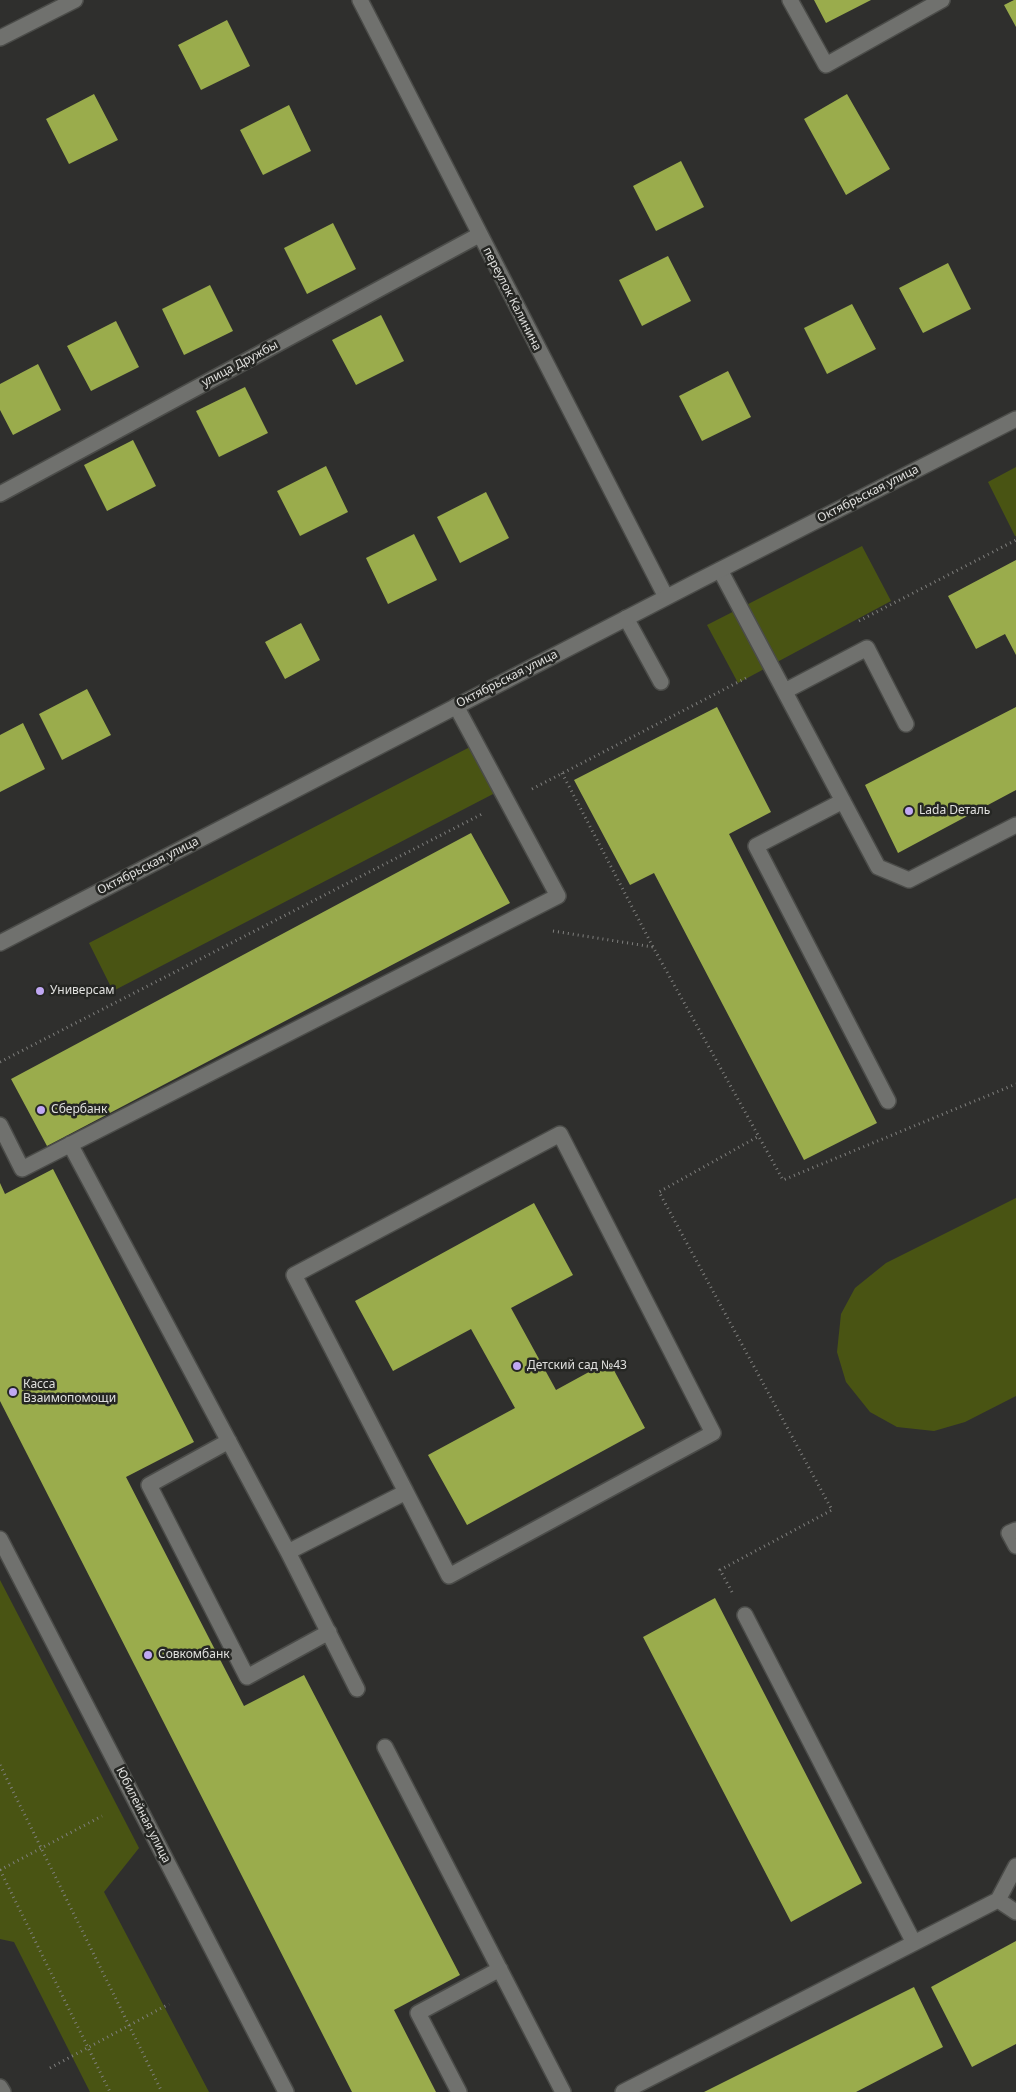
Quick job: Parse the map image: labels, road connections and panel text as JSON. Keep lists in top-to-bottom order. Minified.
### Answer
{"streets":{"street":["переулок Калинина","улица Дружбы","Октябрьская улица","Юбилейная улица"]},"crossings":[["переулок Калинина","улица Дружбы"],["переулок Калинина","Октябрьская улица"]],"places":["Lada Dеталь","Универсам","Сбербанк","Детский сад №43","Касса Взаимопомощи","Совкомбанк"]}
